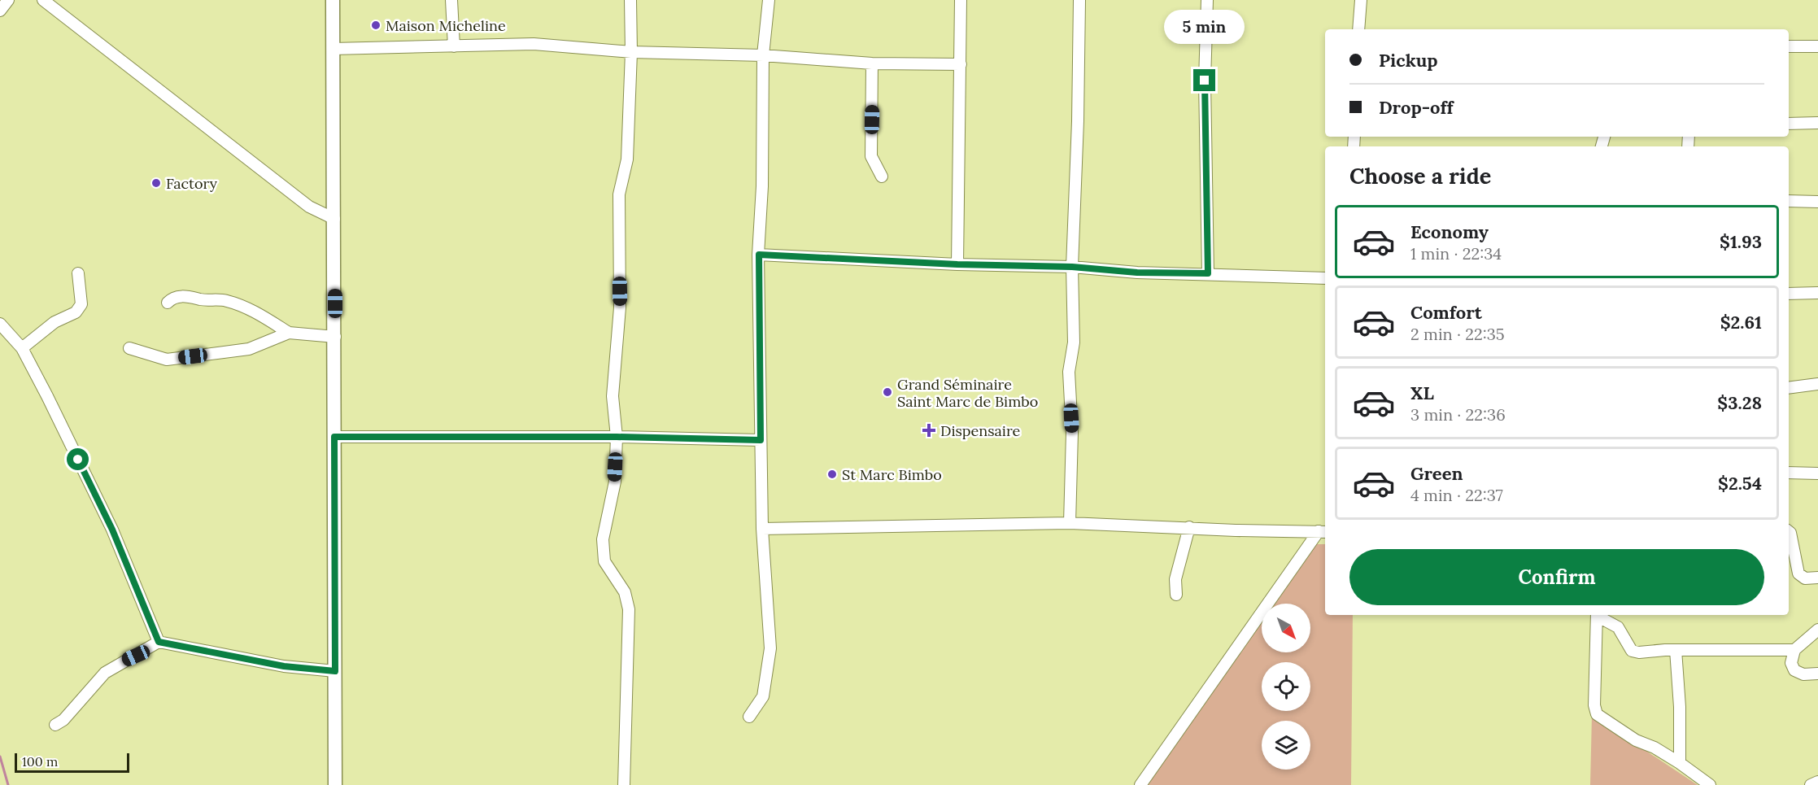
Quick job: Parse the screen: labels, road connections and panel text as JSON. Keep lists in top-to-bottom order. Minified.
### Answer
{"places":{"other":["Maison Micheline","Factory","Grand Séminaire Saint Marc de Bimbo","St Marc Bimbo"],"health":["Dispensaire"]},"scale_bar":"100 m","north":"bottom right","page":{"bubble":"5 min","banner":["Pickup","Drop-off"],"heading":"Choose a ride","list":[{"name":"Economy","note":"1 min · 22:34","value":"$1.93"},{"name":"Comfort","note":"2 min · 22:35","value":"$2.61"},{"name":"XL","note":"3 min · 22:36","value":"$3.28"},{"name":"Green","note":"4 min · 22:37","value":"$2.54"}],"buttons":"Confirm","scale":"100 m"}}
